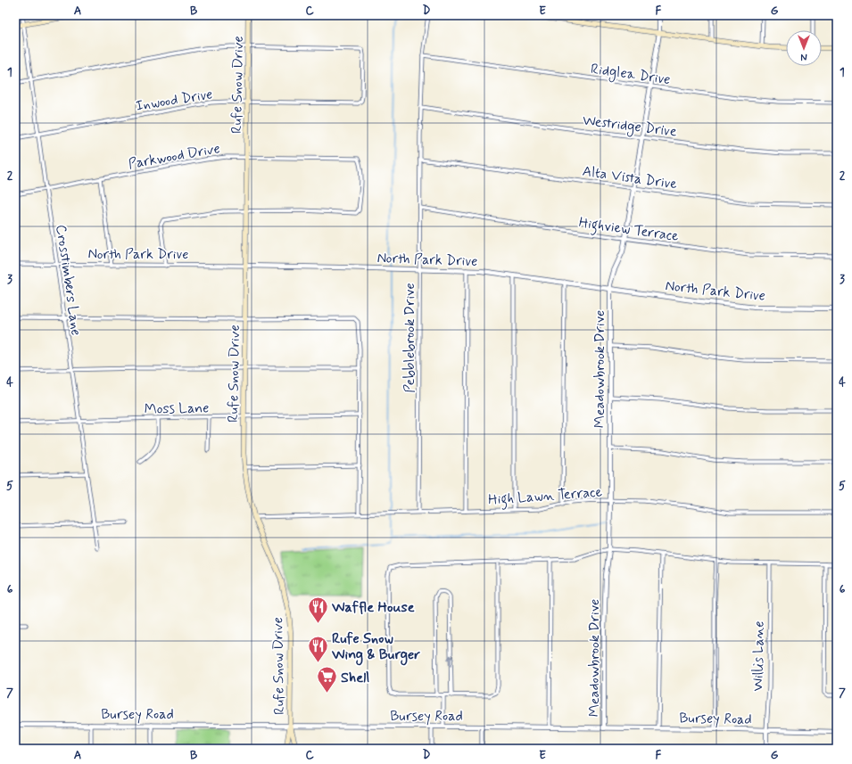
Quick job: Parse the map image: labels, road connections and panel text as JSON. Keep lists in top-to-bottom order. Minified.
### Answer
{"streets":{"main road":["Rufe Snow Drive"],"street":["Ridglea Drive","Inwood Drive","Westridge Drive","Parkwood Drive","Alta Vista Drive","Highview Terrace","North Park Drive","Crosstimbers Lane","Pebblebrook Drive","Meadowbrook Drive","Moss Lane","High Lawn Terrace","Willis Lane","Bursey Road"]},"crossings":[["Ridglea Drive","Pebblebrook Drive"],["Ridglea Drive","Meadowbrook Drive"],["Rufe Snow Drive","Inwood Drive"],["Rufe Snow Drive","Parkwood Drive"],["Rufe Snow Drive","North Park Drive"],["Rufe Snow Drive","Moss Lane"],["Rufe Snow Drive","High Lawn Terrace"],["Rufe Snow Drive","Bursey Road"],["Inwood Drive","Crosstimbers Lane"],["Westridge Drive","Pebblebrook Drive"],["Westridge Drive","Meadowbrook Drive"],["Parkwood Drive","Crosstimbers Lane"],["Alta Vista Drive","Pebblebrook Drive"],["Alta Vista Drive","Meadowbrook Drive"],["Highview Terrace","Pebblebrook Drive"],["Highview Terrace","Meadowbrook Drive"],["North Park Drive","Crosstimbers Lane"],["North Park Drive","Pebblebrook Drive"],["North Park Drive","Meadowbrook Drive"],["Crosstimbers Lane","Moss Lane"],["Pebblebrook Drive","High Lawn Terrace"],["Meadowbrook Drive","High Lawn Terrace"],["Meadowbrook Drive","Bursey Road"],["Willis Lane","Bursey Road"]],"places":{"restaurant":["Waffle House","Rufe Snow Wing & Burger"],"supermarket":["Shell"]},"north":"bottom","grid":{"columns":["A","B","C","D","E","F","G"],"rows":["1","2","3","4","5","6","7"]}}
